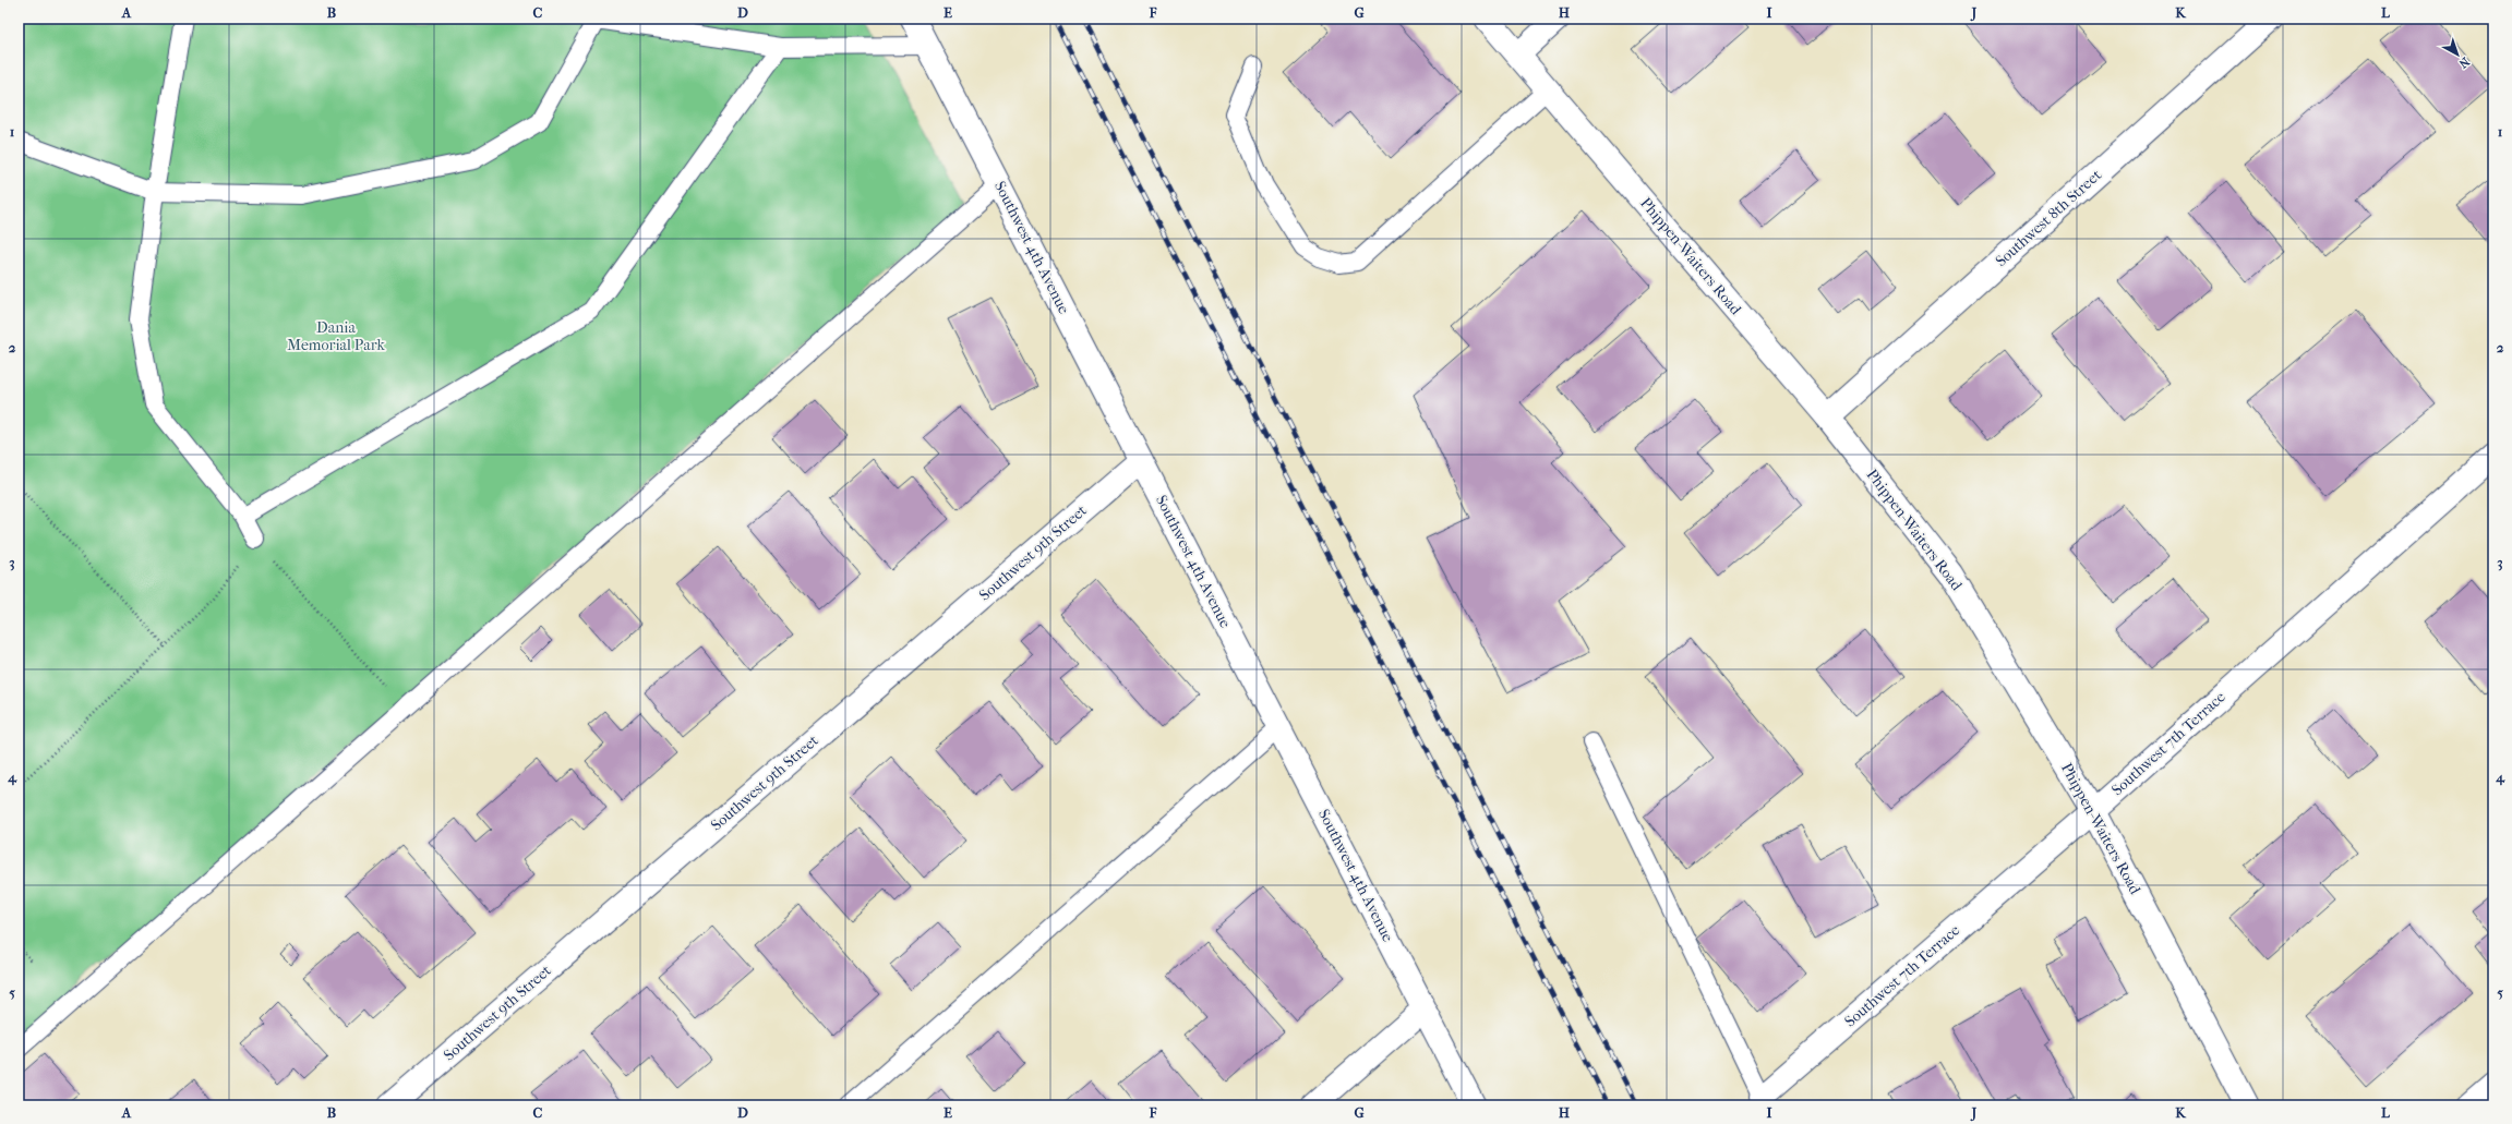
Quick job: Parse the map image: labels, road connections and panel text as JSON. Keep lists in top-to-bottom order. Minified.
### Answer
{"streets":{"street":["Southwest 8th Street","Southwest 4th Avenue","Phippen-Waiters Road","Southwest 9th Street","Southwest 7th Terrace"]},"crossings":[["Southwest 8th Street","Phippen-Waiters Road"],["Southwest 4th Avenue","Southwest 9th Street"],["Phippen-Waiters Road","Southwest 7th Terrace"]],"parks":["Dania Memorial Park"],"north":"bottom right","grid":{"columns":["A","B","C","D","E","F","G","H","I","J","K","L"],"rows":["1","2","3","4","5"]}}
